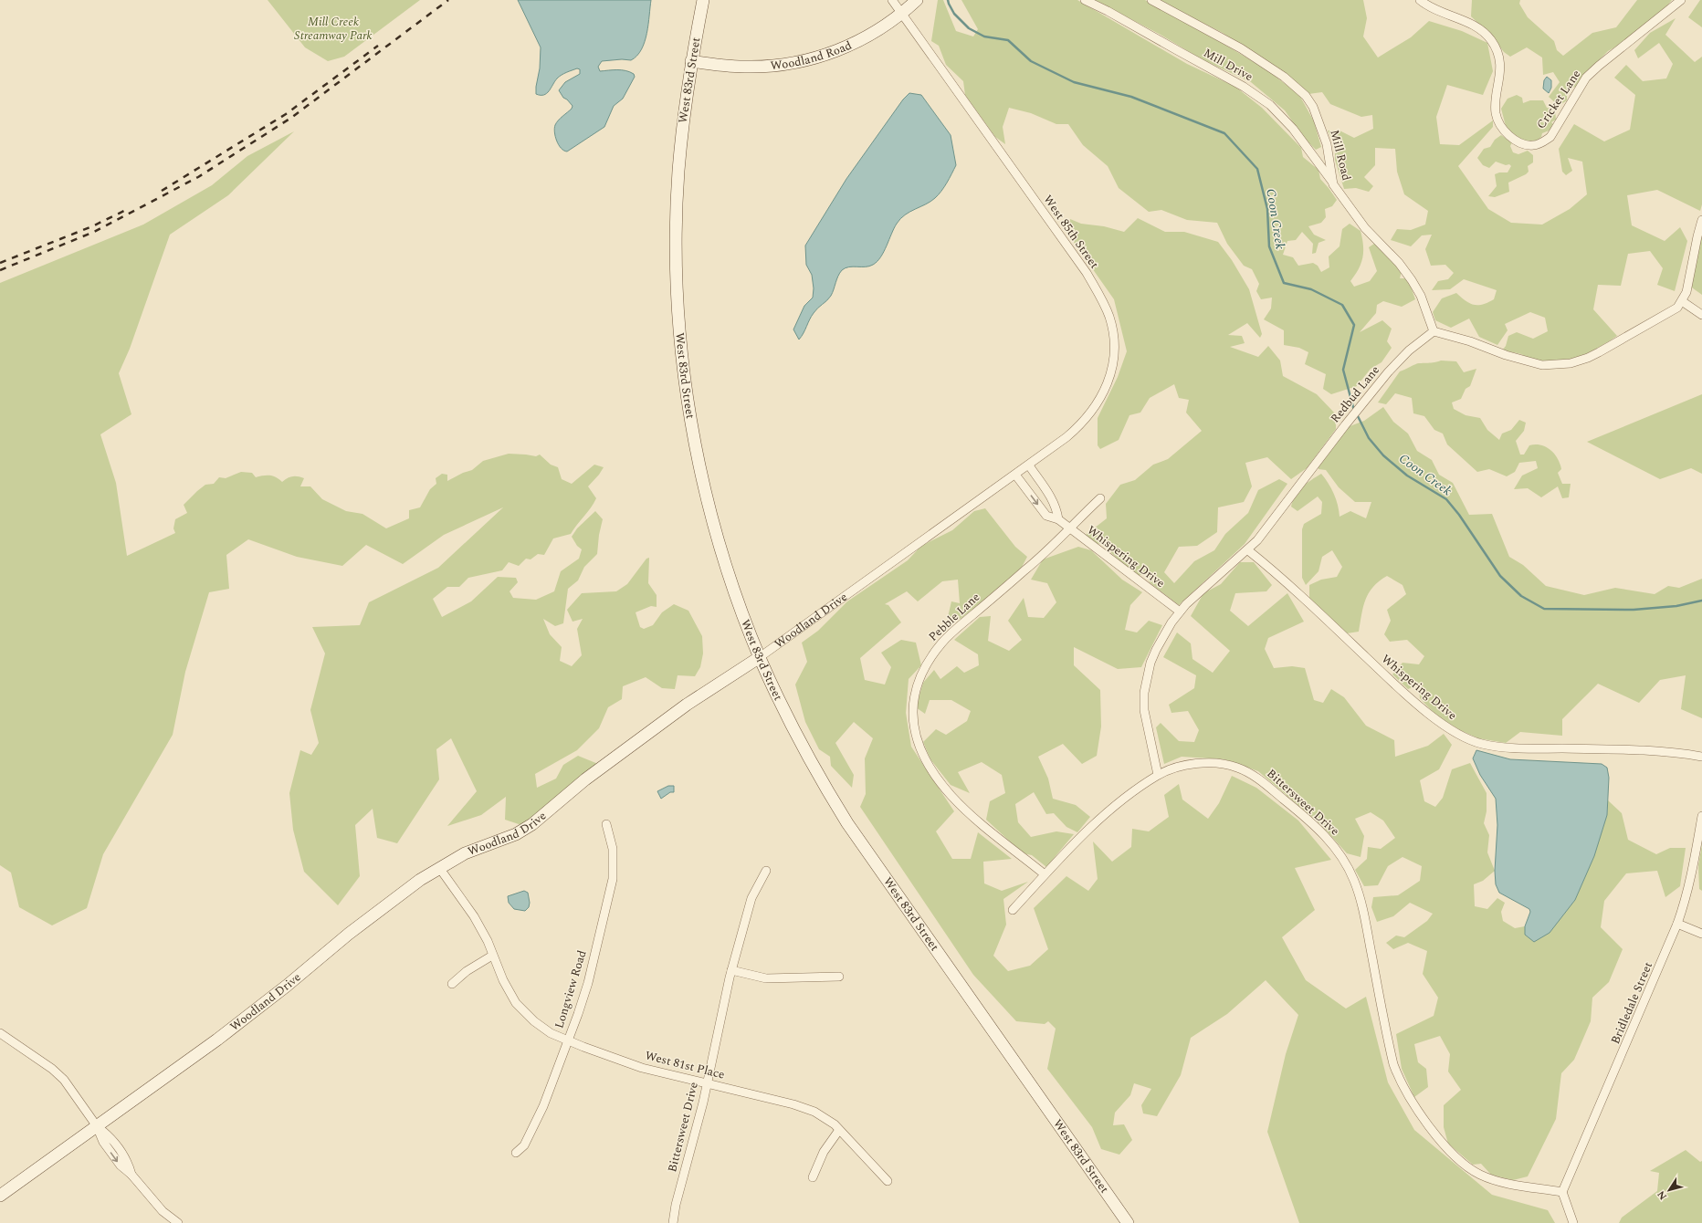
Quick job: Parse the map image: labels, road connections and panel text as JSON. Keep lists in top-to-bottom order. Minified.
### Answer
{"streets":{"main road":["Woodland Road","West 83rd Street","Woodland Drive"],"street":["Mill Drive","Cricket Lane","Mill Road","West 85th Street","Redbud Lane","Whispering Drive","Pebble Lane","Bittersweet Drive","Longview Road","Bridledale Street","West 81st Place"]},"crossings":[["Woodland Road","West 83rd Street"],["Woodland Road","West 85th Street"],["Mill Drive","Mill Road"],["West 83rd Street","Woodland Drive"],["Mill Road","Redbud Lane"],["West 85th Street","Whispering Drive"],["West 85th Street","Woodland Drive"],["Redbud Lane","Whispering Drive"],["Redbud Lane","Bittersweet Drive"],["Whispering Drive","Pebble Lane"],["Whispering Drive","Woodland Drive"],["Pebble Lane","Bittersweet Drive"],["Woodland Drive","West 81st Place"],["Bittersweet Drive","Bridledale Street"],["Bittersweet Drive","West 81st Place"],["Longview Road","West 81st Place"]],"water":["Coon Creek"],"parks":["Mill Creek Streamway Park"],"north":"bottom left"}
